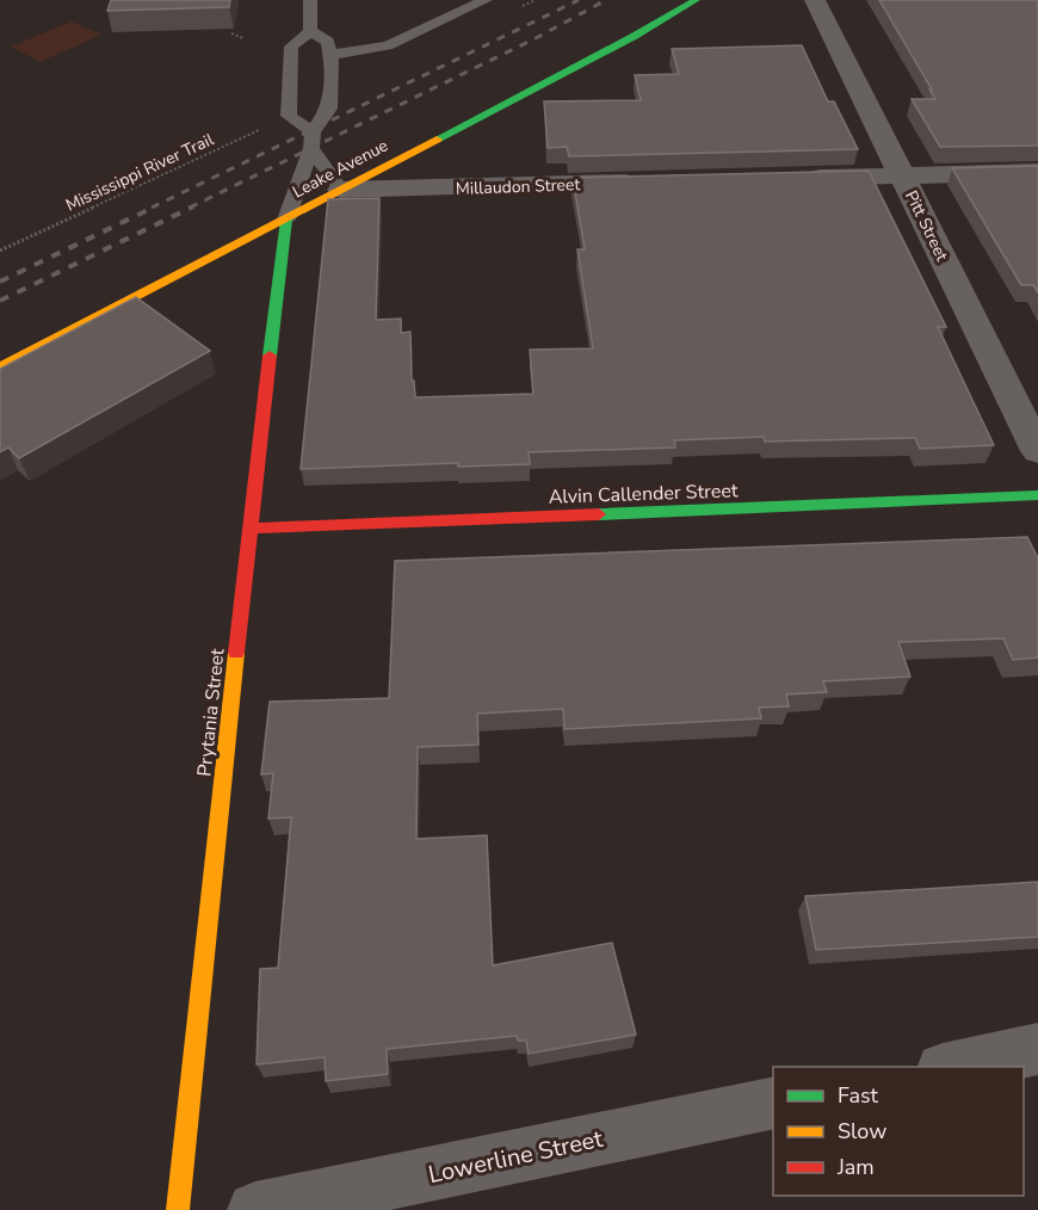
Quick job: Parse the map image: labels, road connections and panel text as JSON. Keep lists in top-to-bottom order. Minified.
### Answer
{"streets":{"street":["Leake Avenue","Millaudon Street","Pitt Street","Alvin Callender Street","Prytania Street","Lowerline Street"],"path":["Mississippi River Trail"]},"crossings":[["Leake Avenue","Millaudon Street"],["Leake Avenue","Prytania Street"],["Alvin Callender Street","Prytania Street"]],"legend":["Fast","Slow","Jam"]}
